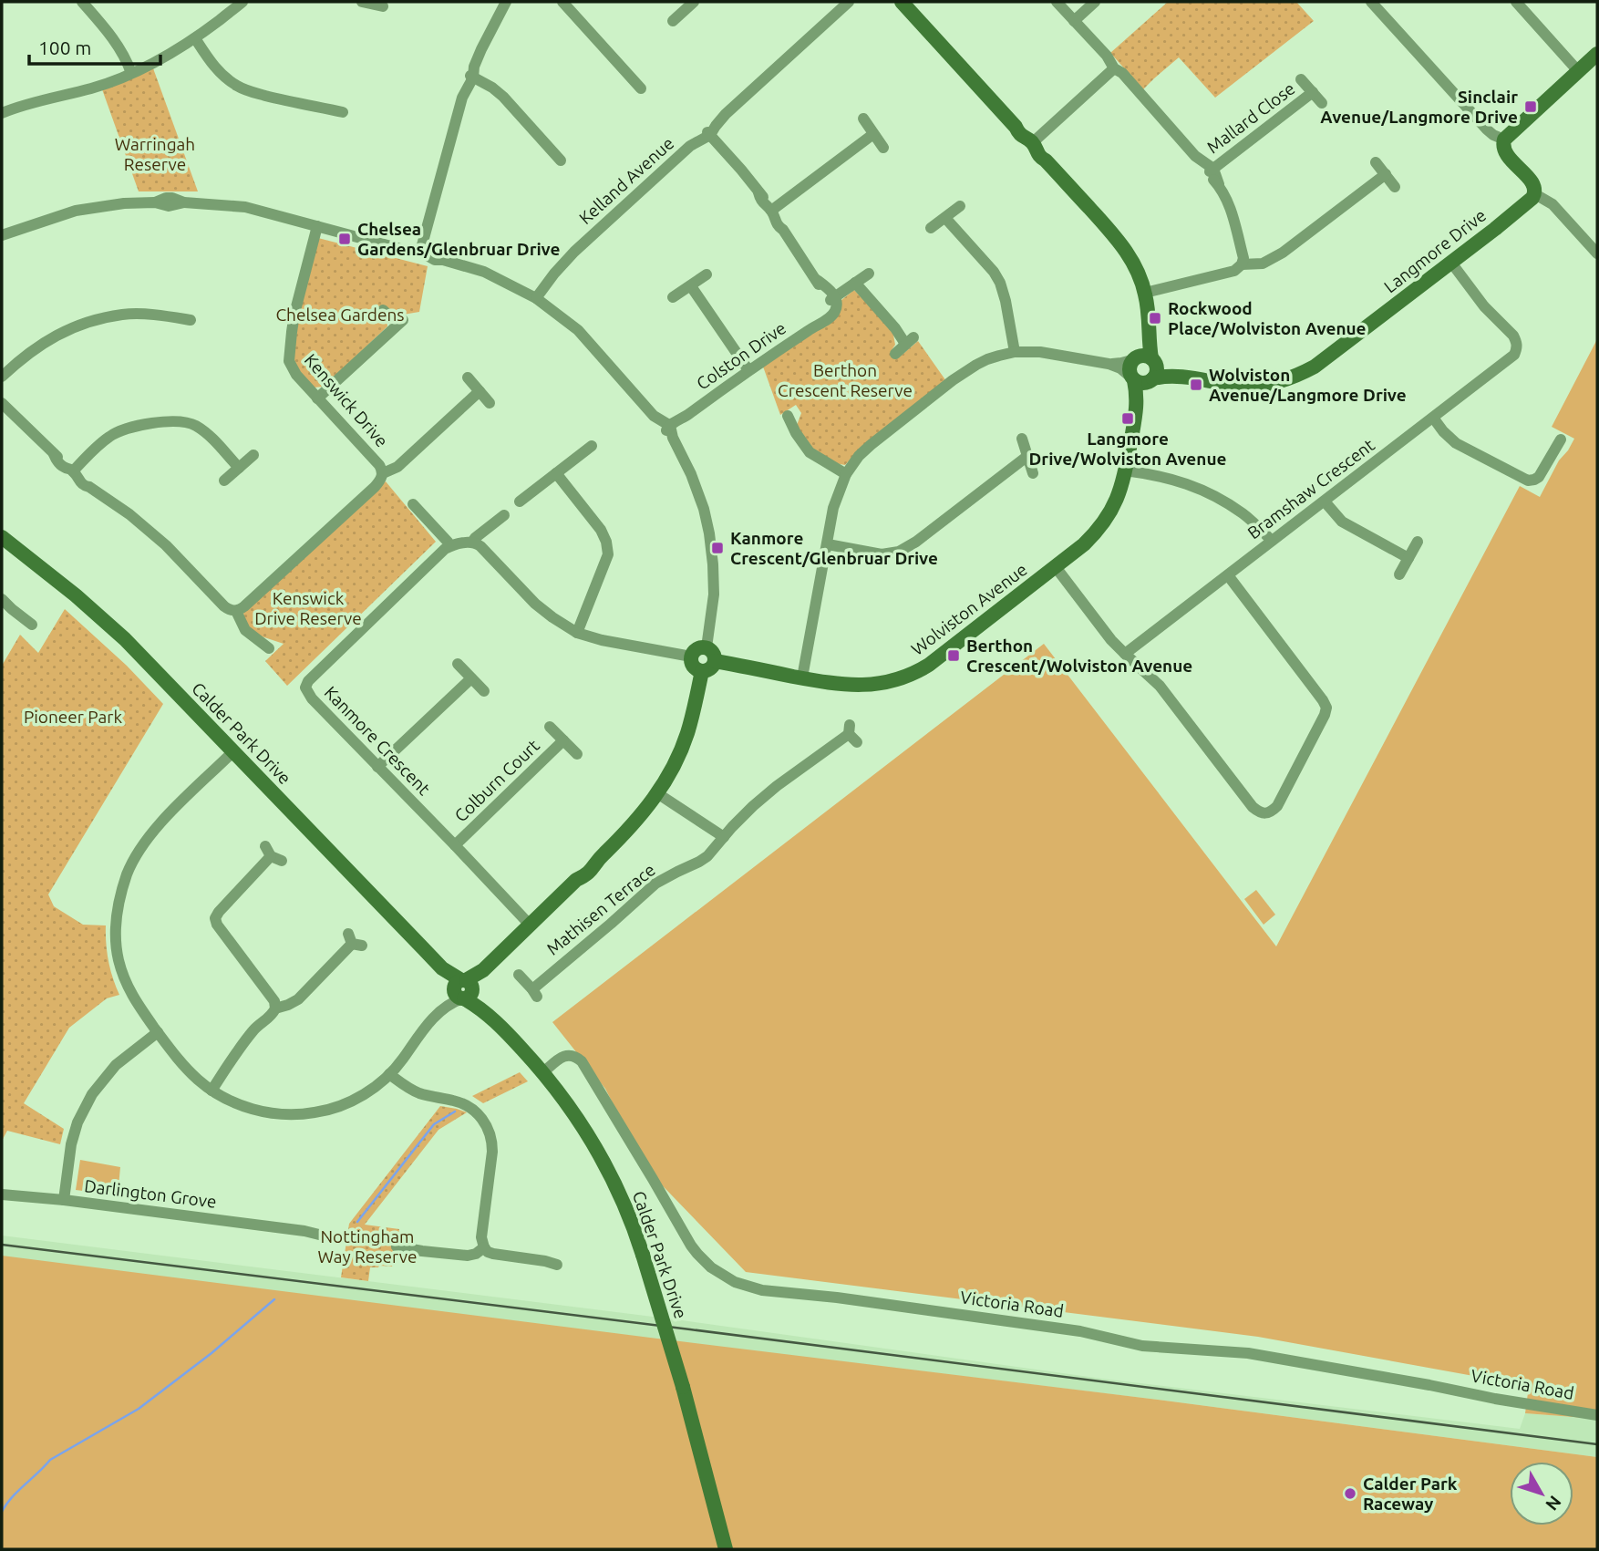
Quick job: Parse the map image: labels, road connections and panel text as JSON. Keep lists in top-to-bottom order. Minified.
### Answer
{"streets":{"street":["Mallard Close","Kelland Avenue","Langmore Drive","Colston Drive","Kenswick Drive","Bramshaw Crescent","Wolviston Avenue","Calder Park Drive","Kanmore Crescent","Colburn Court","Mathisen Terrace","Darlington Grove","Victoria Road"]},"crossings":[["Langmore Drive","Bramshaw Crescent"],["Langmore Drive","Wolviston Avenue"],["Calder Park Drive","Victoria Road"],["Kanmore Crescent","Colburn Court"]],"parks":["Warringah Reserve","Chelsea Gardens","Berthon Crescent Reserve","Kenswick Drive Reserve","Pioneer Park","Nottingham Way Reserve"],"places":{"transit":["Sinclair Avenue/Langmore Drive","Chelsea Gardens/Glenbruar Drive","Rockwood Place/Wolviston Avenue","Wolviston Avenue/Langmore Drive","Langmore Drive/Wolviston Avenue","Kanmore Crescent/Glenbruar Drive","Berthon Crescent/Wolviston Avenue"],"other":["Calder Park Raceway"]},"scale_bar":"100 m","north":"bottom right"}
